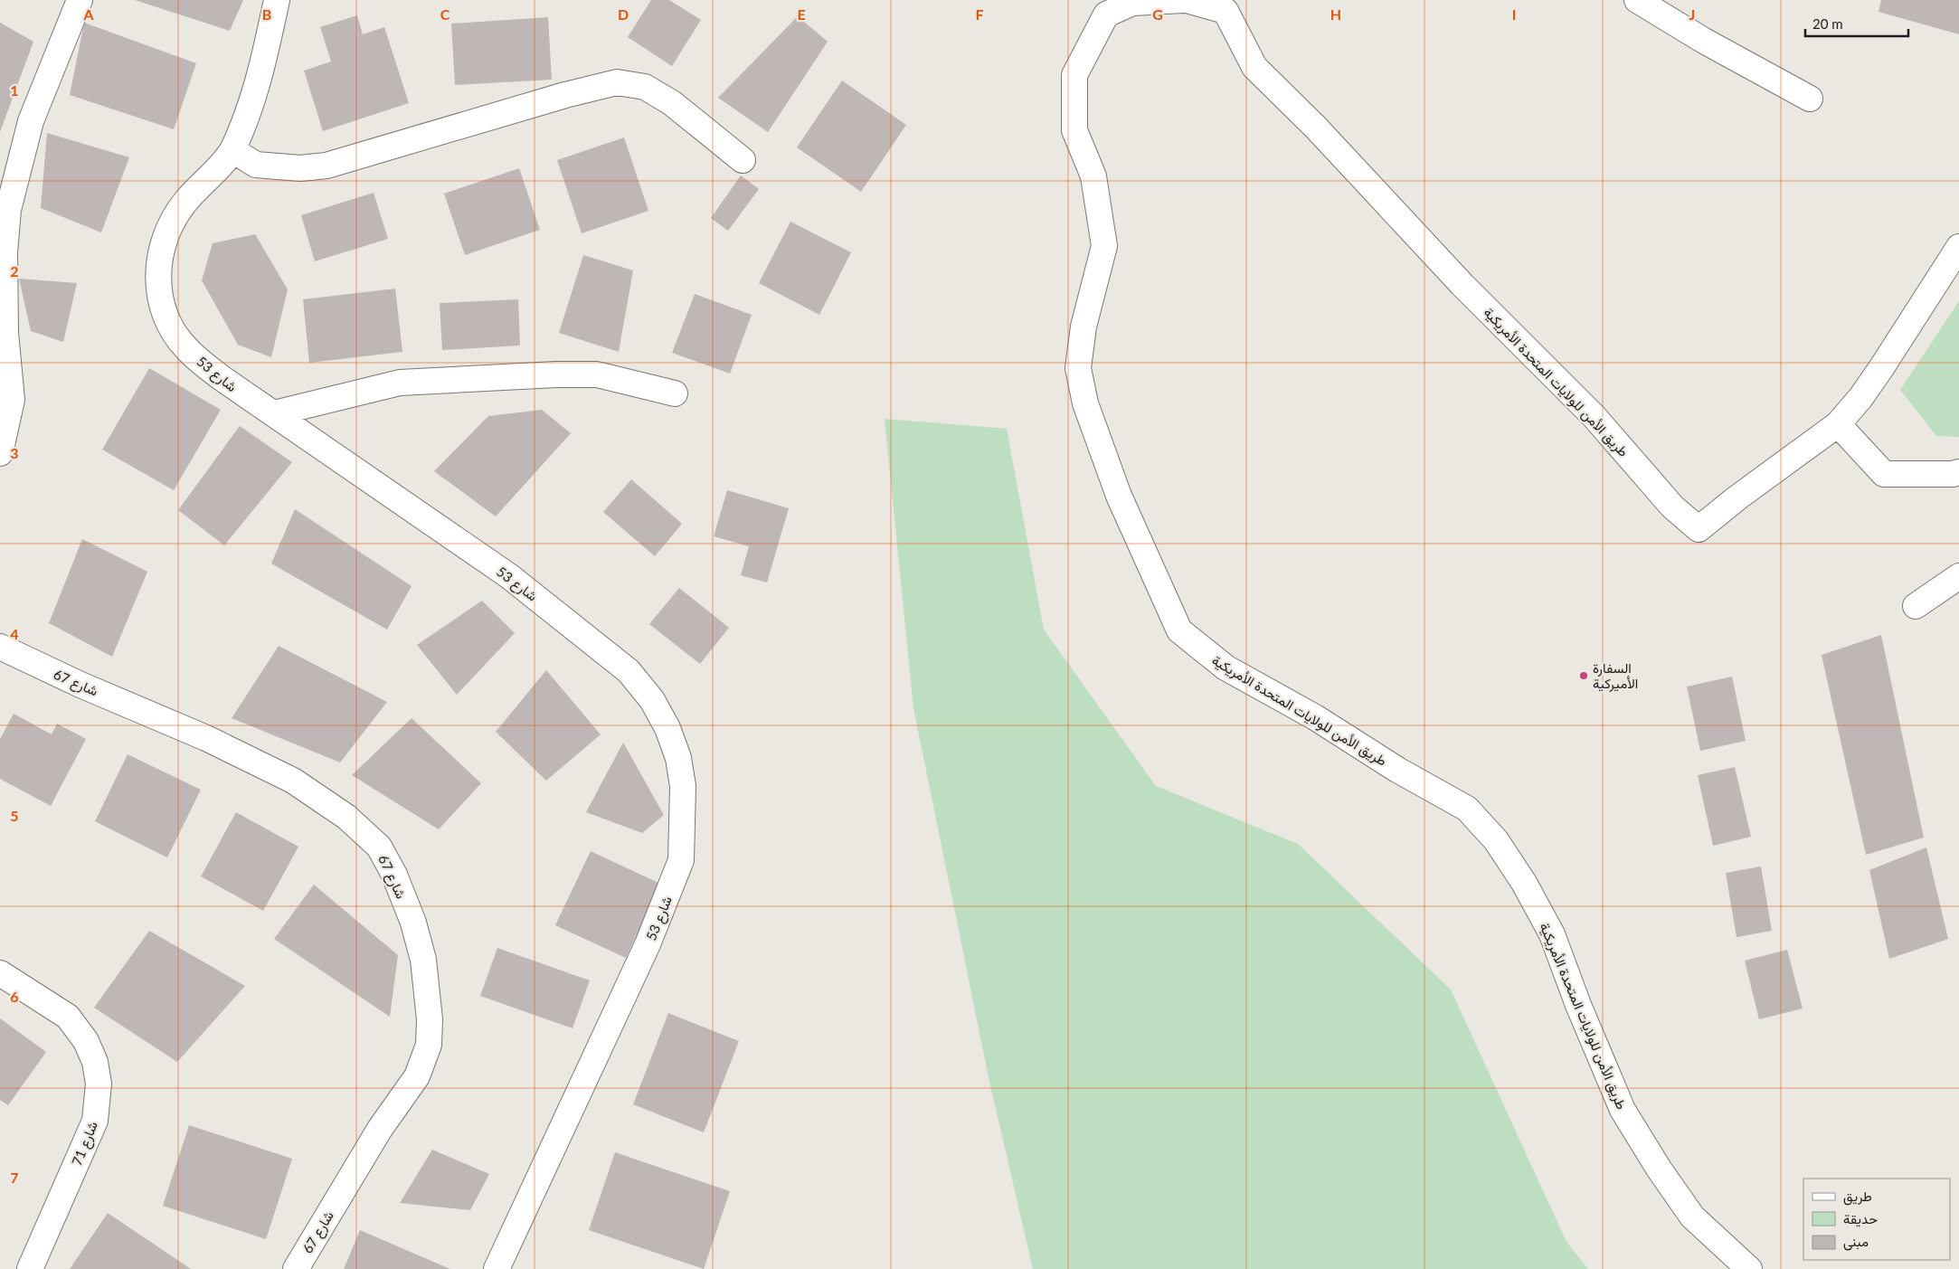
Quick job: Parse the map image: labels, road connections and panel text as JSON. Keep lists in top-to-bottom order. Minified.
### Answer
{"streets":{"street":["شارع 53","طريق الأمن للولايات المتحدة الأمريكية","شارع 67","شارع 71"]},"places":["السفارة الأميركية"],"legend":["طريق","حديقة","مبنى"],"scale_bar":"20 m","grid":{"columns":["A","B","C","D","E","F","G","H","I","J"],"rows":["1","2","3","4","5","6","7"]}}
